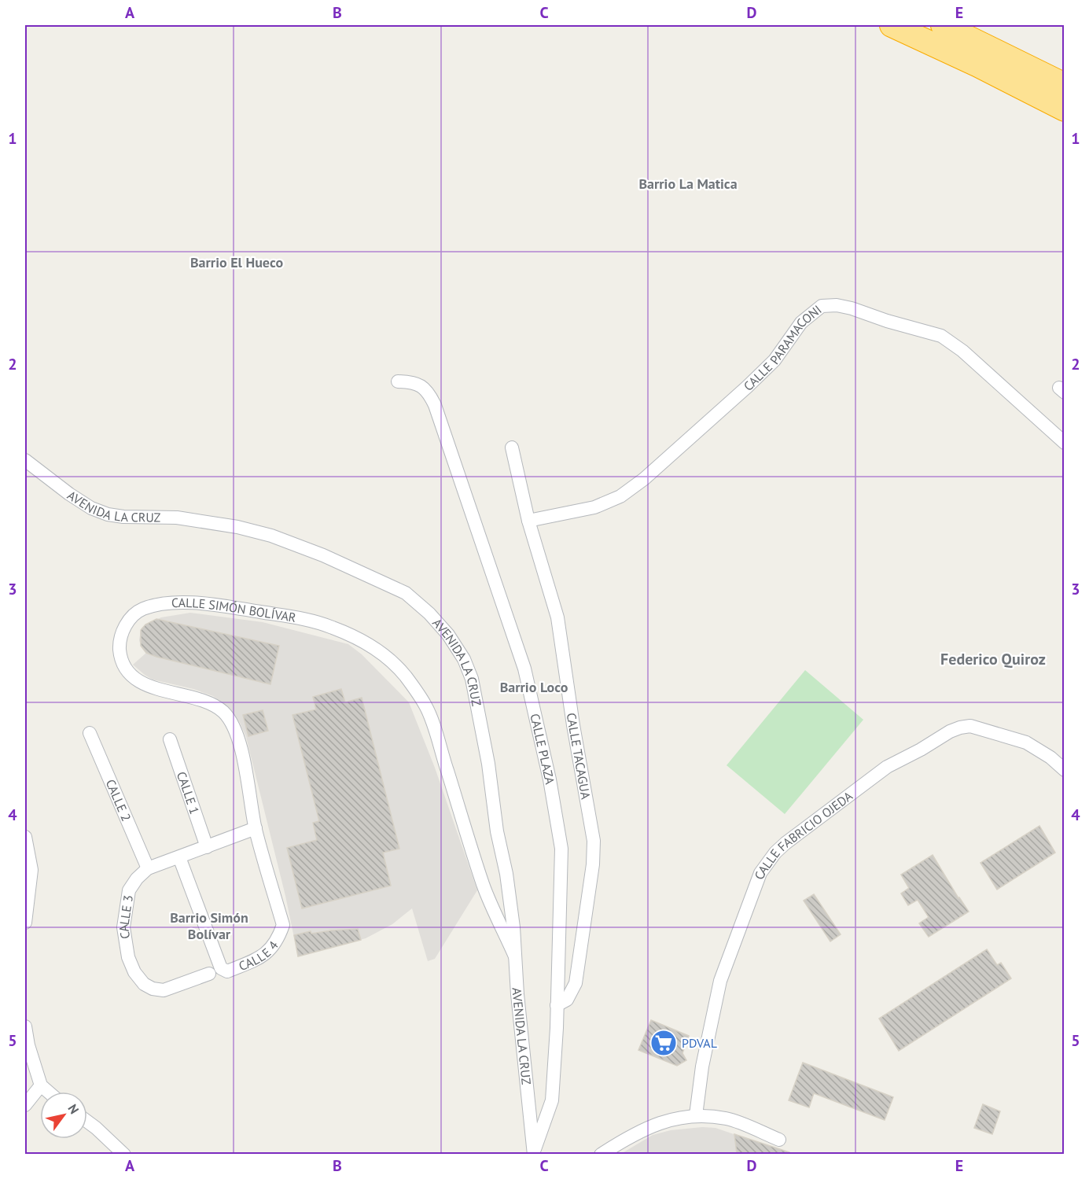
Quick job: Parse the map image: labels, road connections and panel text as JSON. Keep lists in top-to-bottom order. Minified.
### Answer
{"streets":{"street":["CALLE PARAMACONI","AVENIDA LA CRUZ","CALLE SIMÓN BOLÍVAR","CALLE PLAZA","CALLE TACAGUA","CALLE 1","CALLE 2","CALLE FABRICIO OJEDA","CALLE 3","CALLE 4"]},"crossings":[["CALLE PARAMACONI","CALLE TACAGUA"],["AVENIDA LA CRUZ","CALLE SIMÓN BOLÍVAR"],["AVENIDA LA CRUZ","CALLE PLAZA"],["CALLE SIMÓN BOLÍVAR","CALLE 4"],["CALLE PLAZA","CALLE TACAGUA"],["CALLE 2","CALLE 3"],["CALLE 3","CALLE 4"]],"districts":["Barrio La Matica","Barrio El Hueco","Federico Quiroz","Barrio Loco","Barrio Simón Bolívar"],"places":{"supermarket":["PDVAL"]},"north":"top right","grid":{"columns":["A","B","C","D","E"],"rows":["1","2","3","4","5"]}}
